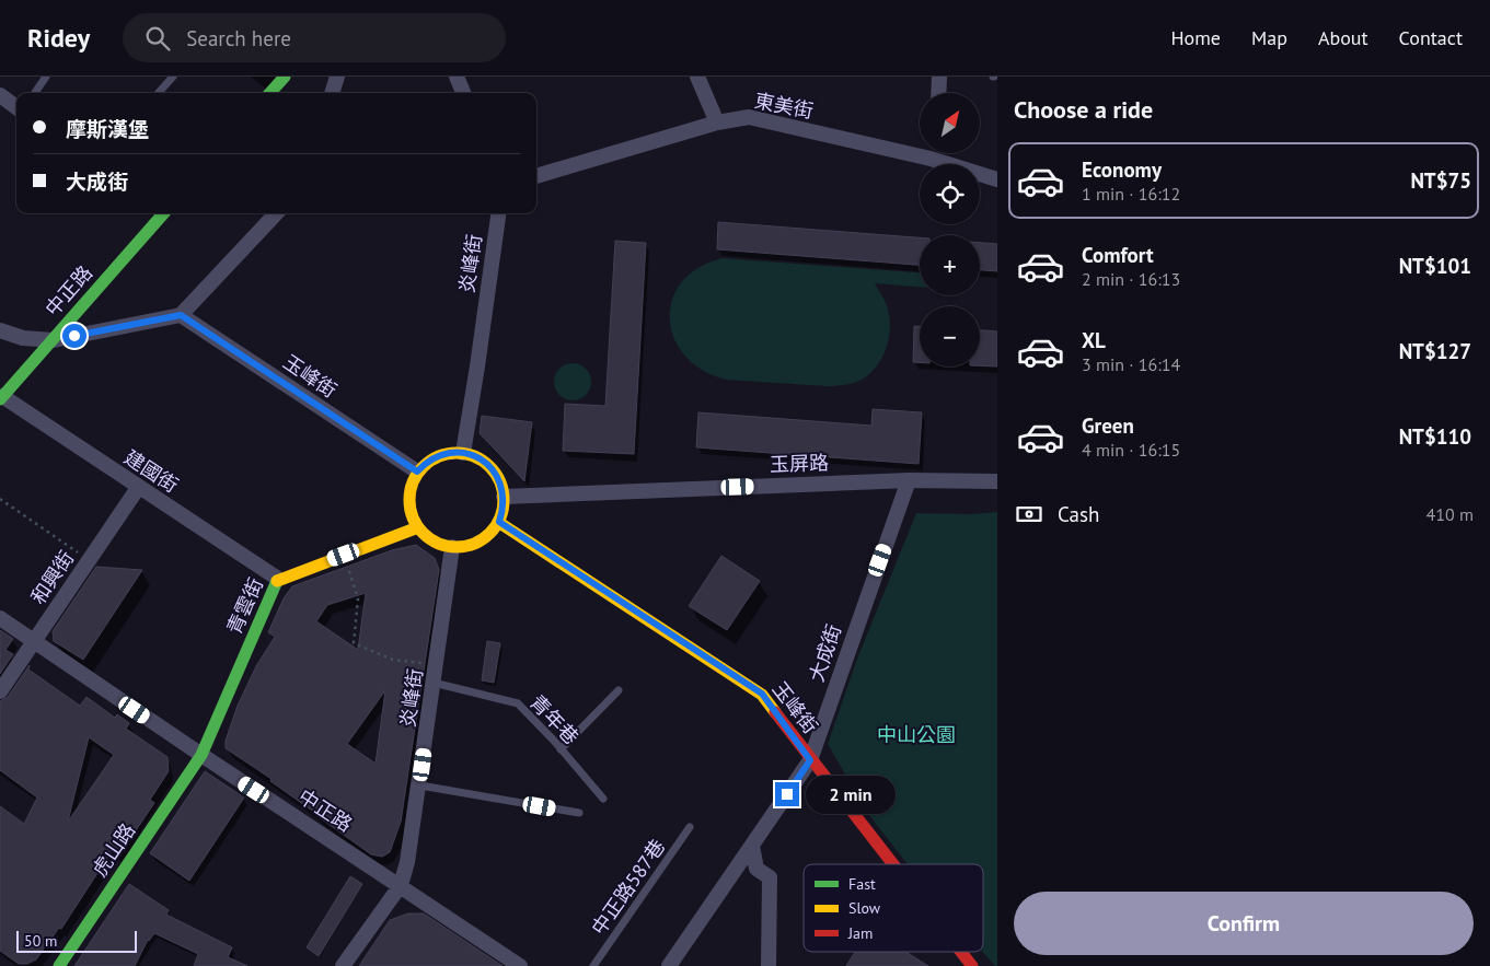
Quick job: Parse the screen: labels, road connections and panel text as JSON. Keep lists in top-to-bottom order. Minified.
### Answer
{"streets":{"street":["東美街","炎峰街","中正路","玉峰街","玉屏路","建國街","和興街","青雲街","大成街","虎山路"],"lane":["青年巷","中正路587巷"]},"crossings":[["炎峰街","中正路"],["炎峰街","玉峰街"],["炎峰街","玉屏路"],["炎峰街","青雲街"],["炎峰街","青年巷"],["中正路","建國街"],["中正路","和興街"],["中正路","青雲街"],["中正路","虎山路"],["玉峰街","玉屏路"],["玉峰街","青雲街"],["玉峰街","大成街"],["玉屏路","青雲街"],["玉屏路","大成街"],["建國街","和興街"],["建國街","青雲街"],["青雲街","虎山路"]],"parks":["中山公園"],"legend":["Fast","Slow","Jam"],"scale_bar":"50 m","north":"top right","page":{"header":"Ridey","search":"Search here","nav":["Home","Map","About","Contact"],"heading":"Choose a ride","map_buttons":["+","−"],"banner":["摩斯漢堡","大成街"],"list":[{"name":"Economy","note":"1 min · 16:12","value":"NT$75"},{"name":"Comfort","note":"2 min · 16:13","value":"NT$101"},{"name":"XL","note":"3 min · 16:14","value":"NT$127"},{"name":"Green","note":"4 min · 16:15","value":"NT$110"}],"pay":["Cash","410 m"],"bubble":"2 min","buttons":"Confirm","scale":"50 m"}}
